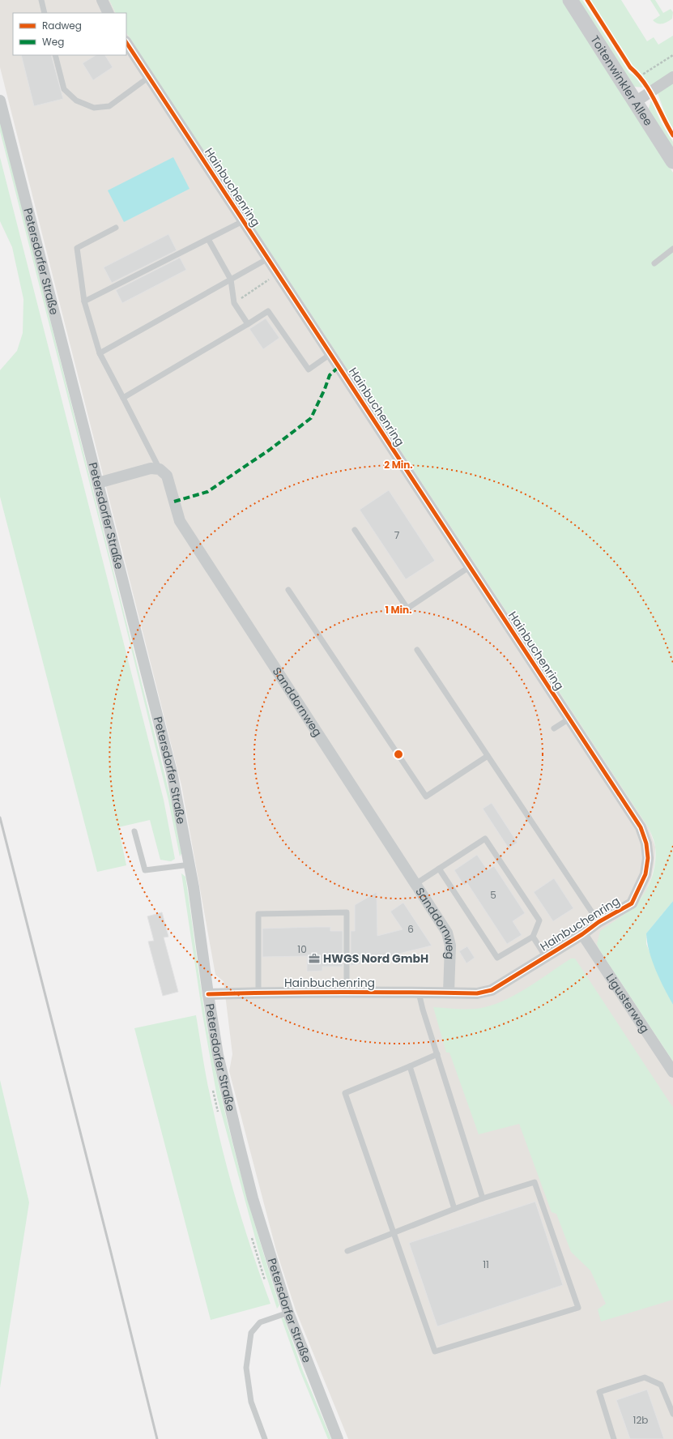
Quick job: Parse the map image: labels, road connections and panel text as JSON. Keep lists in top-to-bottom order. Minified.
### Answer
{"streets":{"street":["Toitenwinkler Allee","Hainbuchenring","Petersdorfer Straße","Sanddornweg","Ligusterweg"]},"crossings":[["Hainbuchenring","Petersdorfer Straße"],["Hainbuchenring","Sanddornweg"],["Hainbuchenring","Ligusterweg"]],"places":{"office":["HWGS Nord GmbH"]},"house_numbers":["7","5","6","10","11","12b"],"legend":["Radweg","Weg"],"rings":["2 Min.","1 Min."]}
